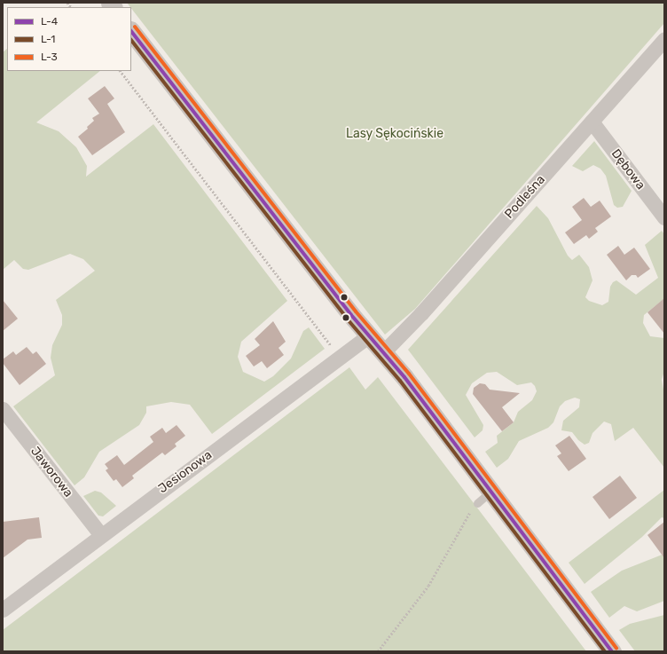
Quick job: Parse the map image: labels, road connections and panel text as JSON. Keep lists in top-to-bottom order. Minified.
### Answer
{"streets":{"street":["Dębowa","Podleśna","Jaworowa","Jesionowa"]},"crossings":[["Dębowa","Podleśna"],["Jaworowa","Jesionowa"]],"parks":["Lasy Sękocińskie"],"lines":["transit line L-3","transit line L-4","transit line L-1"],"legend":["L-4","L-1","L-3"]}
